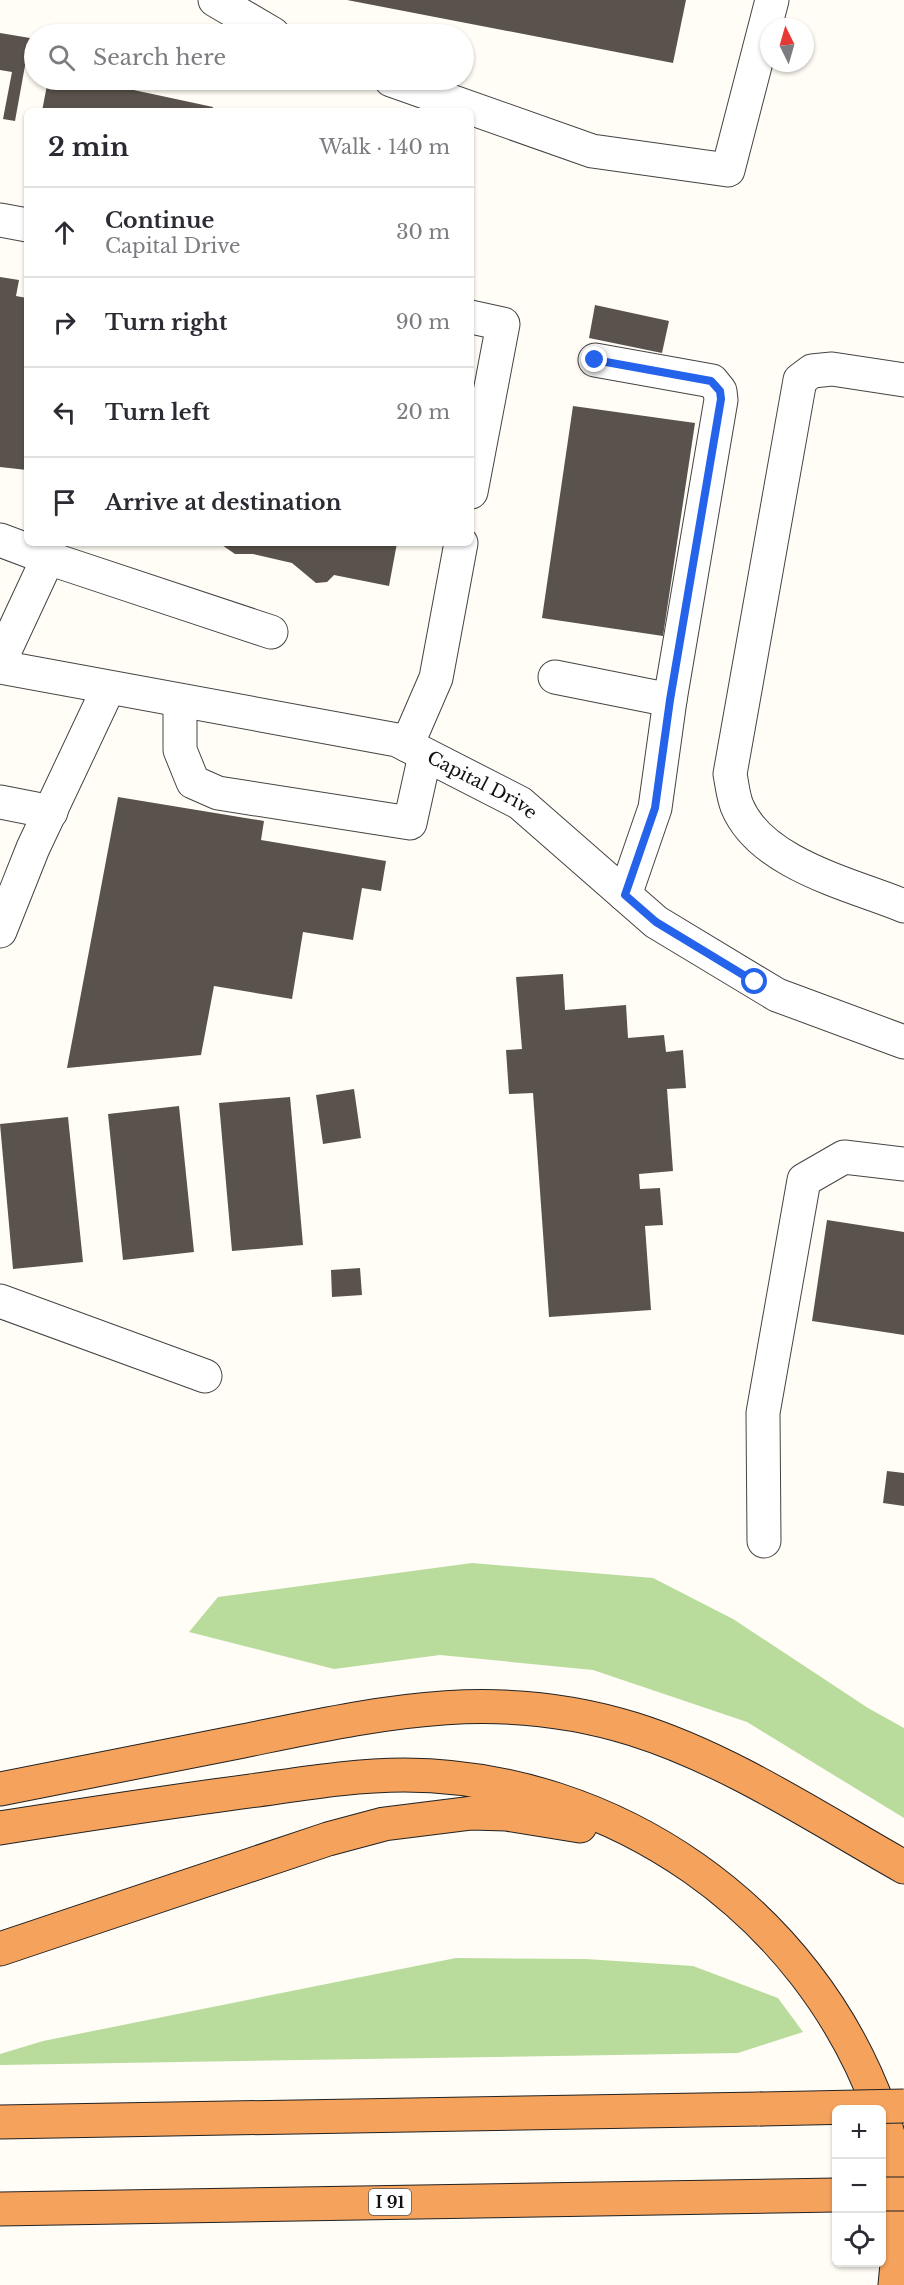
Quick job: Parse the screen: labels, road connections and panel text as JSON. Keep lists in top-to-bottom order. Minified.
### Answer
{"streets":{"highway":["I 91"],"lane":["Capital Drive"]},"north":"top","page":{"search":"Search here","heading":["2 min","Walk · 140 m"],"list":[["Continue","Capital Drive","30 m"],["Turn right","90 m"],["Turn left","20 m"],"Arrive at destination"],"map_buttons":["+","−"]}}
